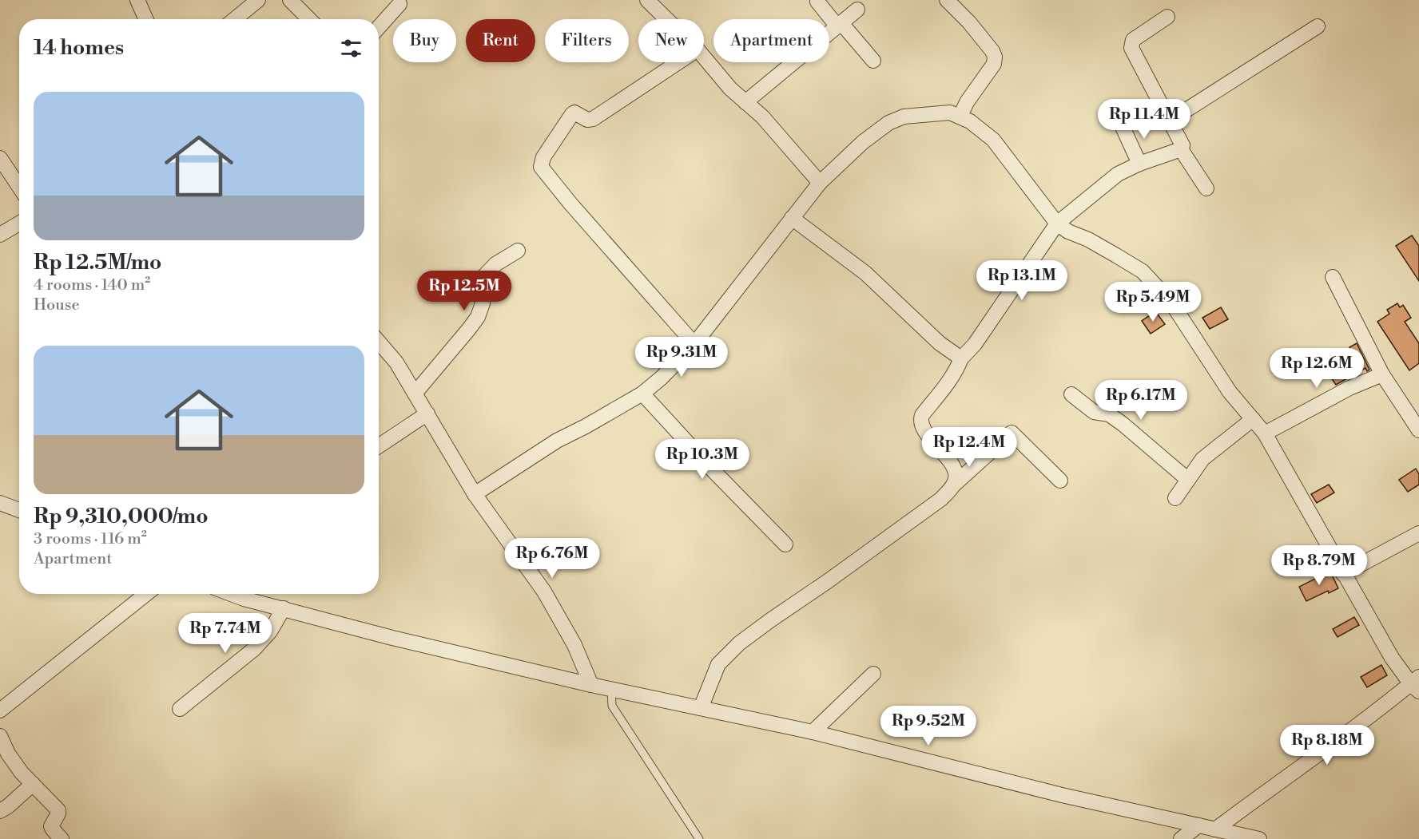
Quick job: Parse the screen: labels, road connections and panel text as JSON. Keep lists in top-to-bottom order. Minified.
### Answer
{"page":{"chip":["Buy","Rent","Filters","New","Apartment"],"heading":"14 homes","list":[{"name":"Rp 12.5M/mo","note":"4 rooms · 140 m² · House"},{"name":"Rp 9,310,000/mo","note":"3 rooms · 116 m² · Apartment"}],"price":["Rp 11.4M","Rp 13.1M","Rp 12.5M","Rp 5.49M","Rp 9.31M","Rp 12.6M","Rp 6.17M","Rp 12.4M","Rp 10.3M","Rp 6.76M","Rp 8.79M","Rp 7.74M","Rp 9.52M","Rp 8.18M"]}}
